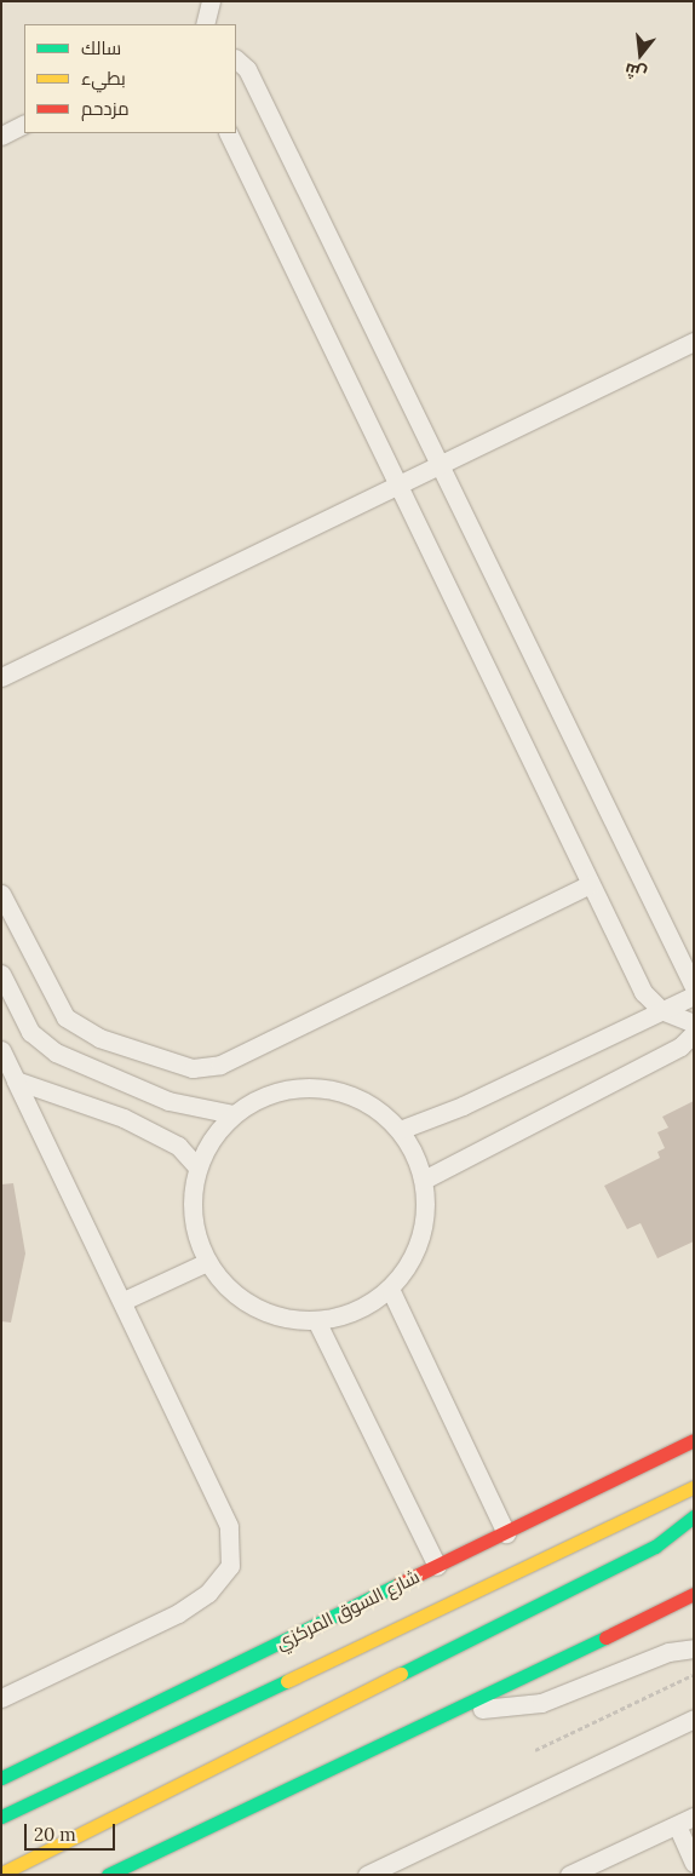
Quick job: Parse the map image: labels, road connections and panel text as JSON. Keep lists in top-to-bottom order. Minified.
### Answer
{"streets":{"main road":["شارع السوق المركزي"]},"legend":["سالك","بطيء","مزدحم"],"scale_bar":"20 m","north":"bottom"}
